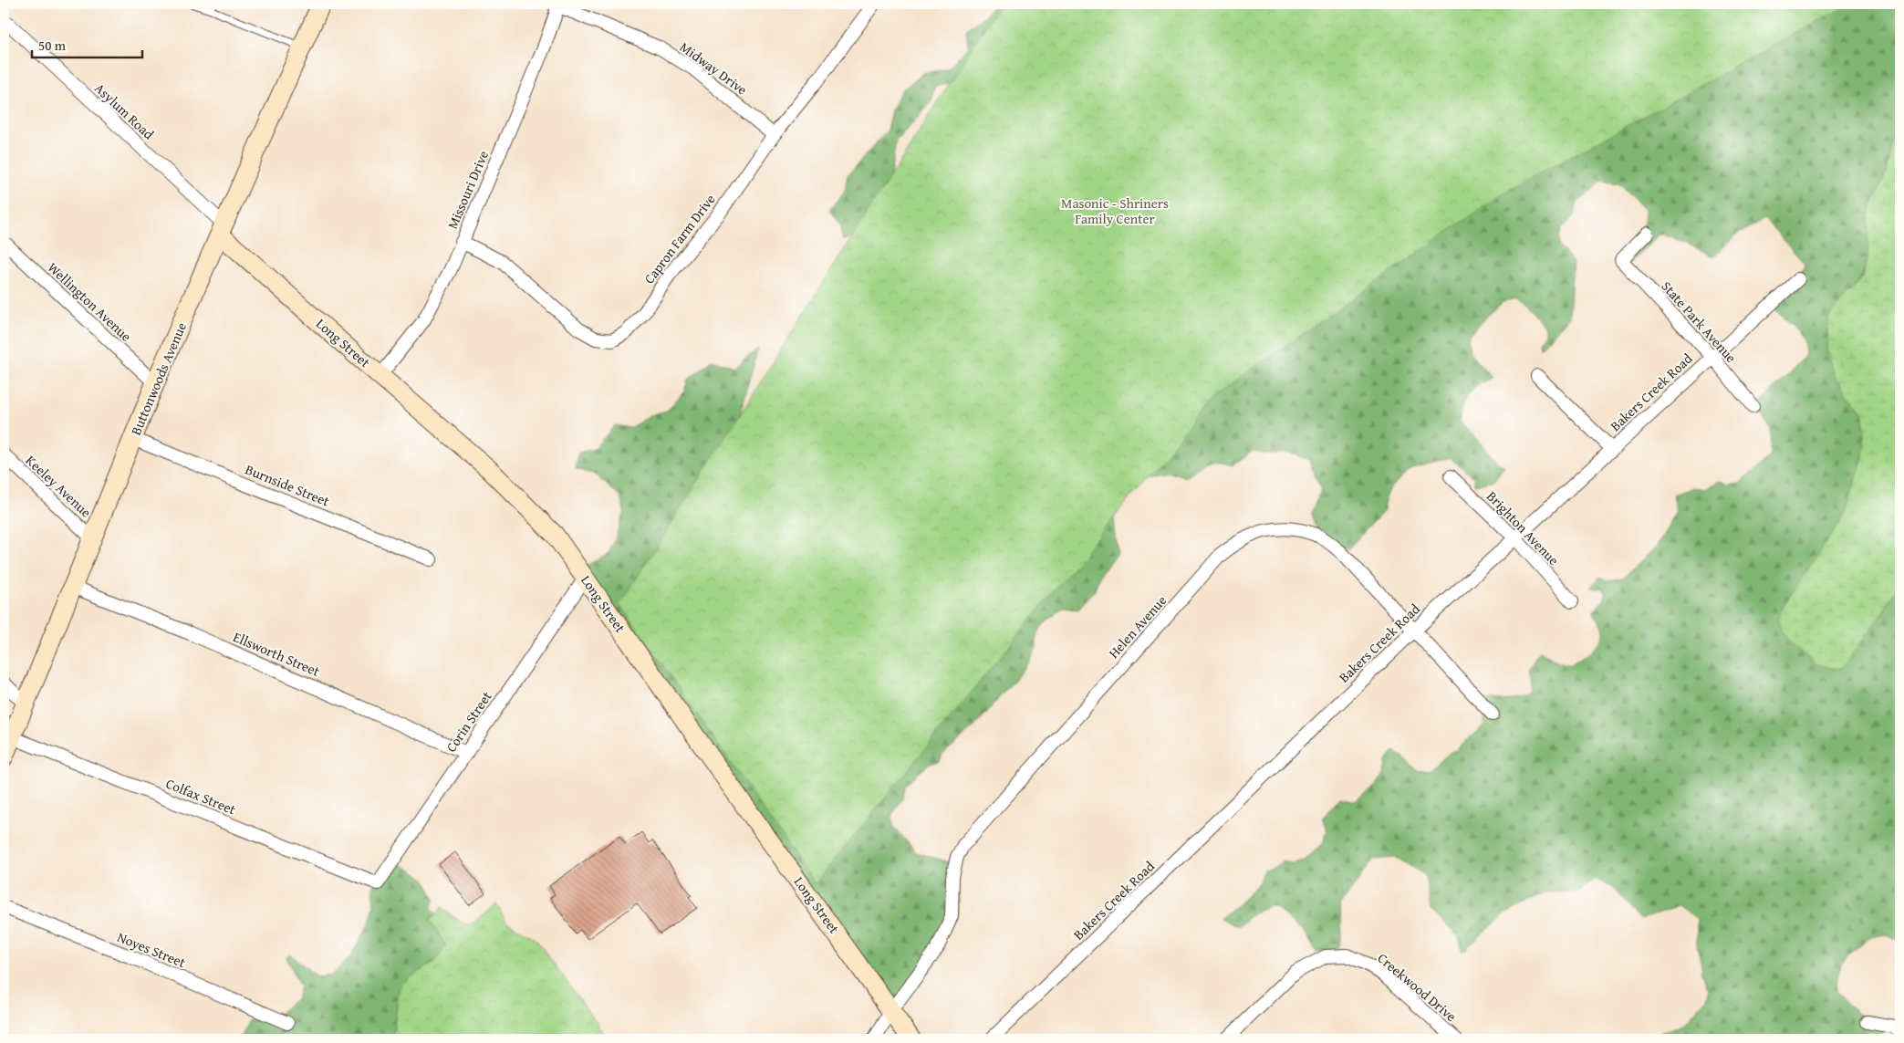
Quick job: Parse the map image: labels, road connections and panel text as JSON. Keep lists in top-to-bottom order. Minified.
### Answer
{"streets":{"street":["Midway Drive","Asylum Road","Missouri Drive","Capron Farm Drive","Wellington Avenue","State Park Avenue","Long Street","Buttonwoods Avenue","Bakers Creek Road","Burnside Street","Keeley Avenue","Brighton Avenue","Helen Avenue","Ellsworth Street","Corin Street","Colfax Street","Noyes Street","Creekwood Drive"]},"crossings":[["Midway Drive","Missouri Drive"],["Midway Drive","Capron Farm Drive"],["Asylum Road","Long Street"],["Asylum Road","Buttonwoods Avenue"],["Missouri Drive","Capron Farm Drive"],["Missouri Drive","Long Street"],["Wellington Avenue","Buttonwoods Avenue"],["State Park Avenue","Bakers Creek Road"],["Long Street","Buttonwoods Avenue"],["Long Street","Helen Avenue"],["Long Street","Corin Street"],["Buttonwoods Avenue","Burnside Street"],["Buttonwoods Avenue","Keeley Avenue"],["Buttonwoods Avenue","Ellsworth Street"],["Buttonwoods Avenue","Colfax Street"],["Bakers Creek Road","Brighton Avenue"],["Bakers Creek Road","Helen Avenue"],["Ellsworth Street","Corin Street"],["Corin Street","Colfax Street"]],"parks":["Masonic - Shriners Family Center"],"scale_bar":"50 m"}
